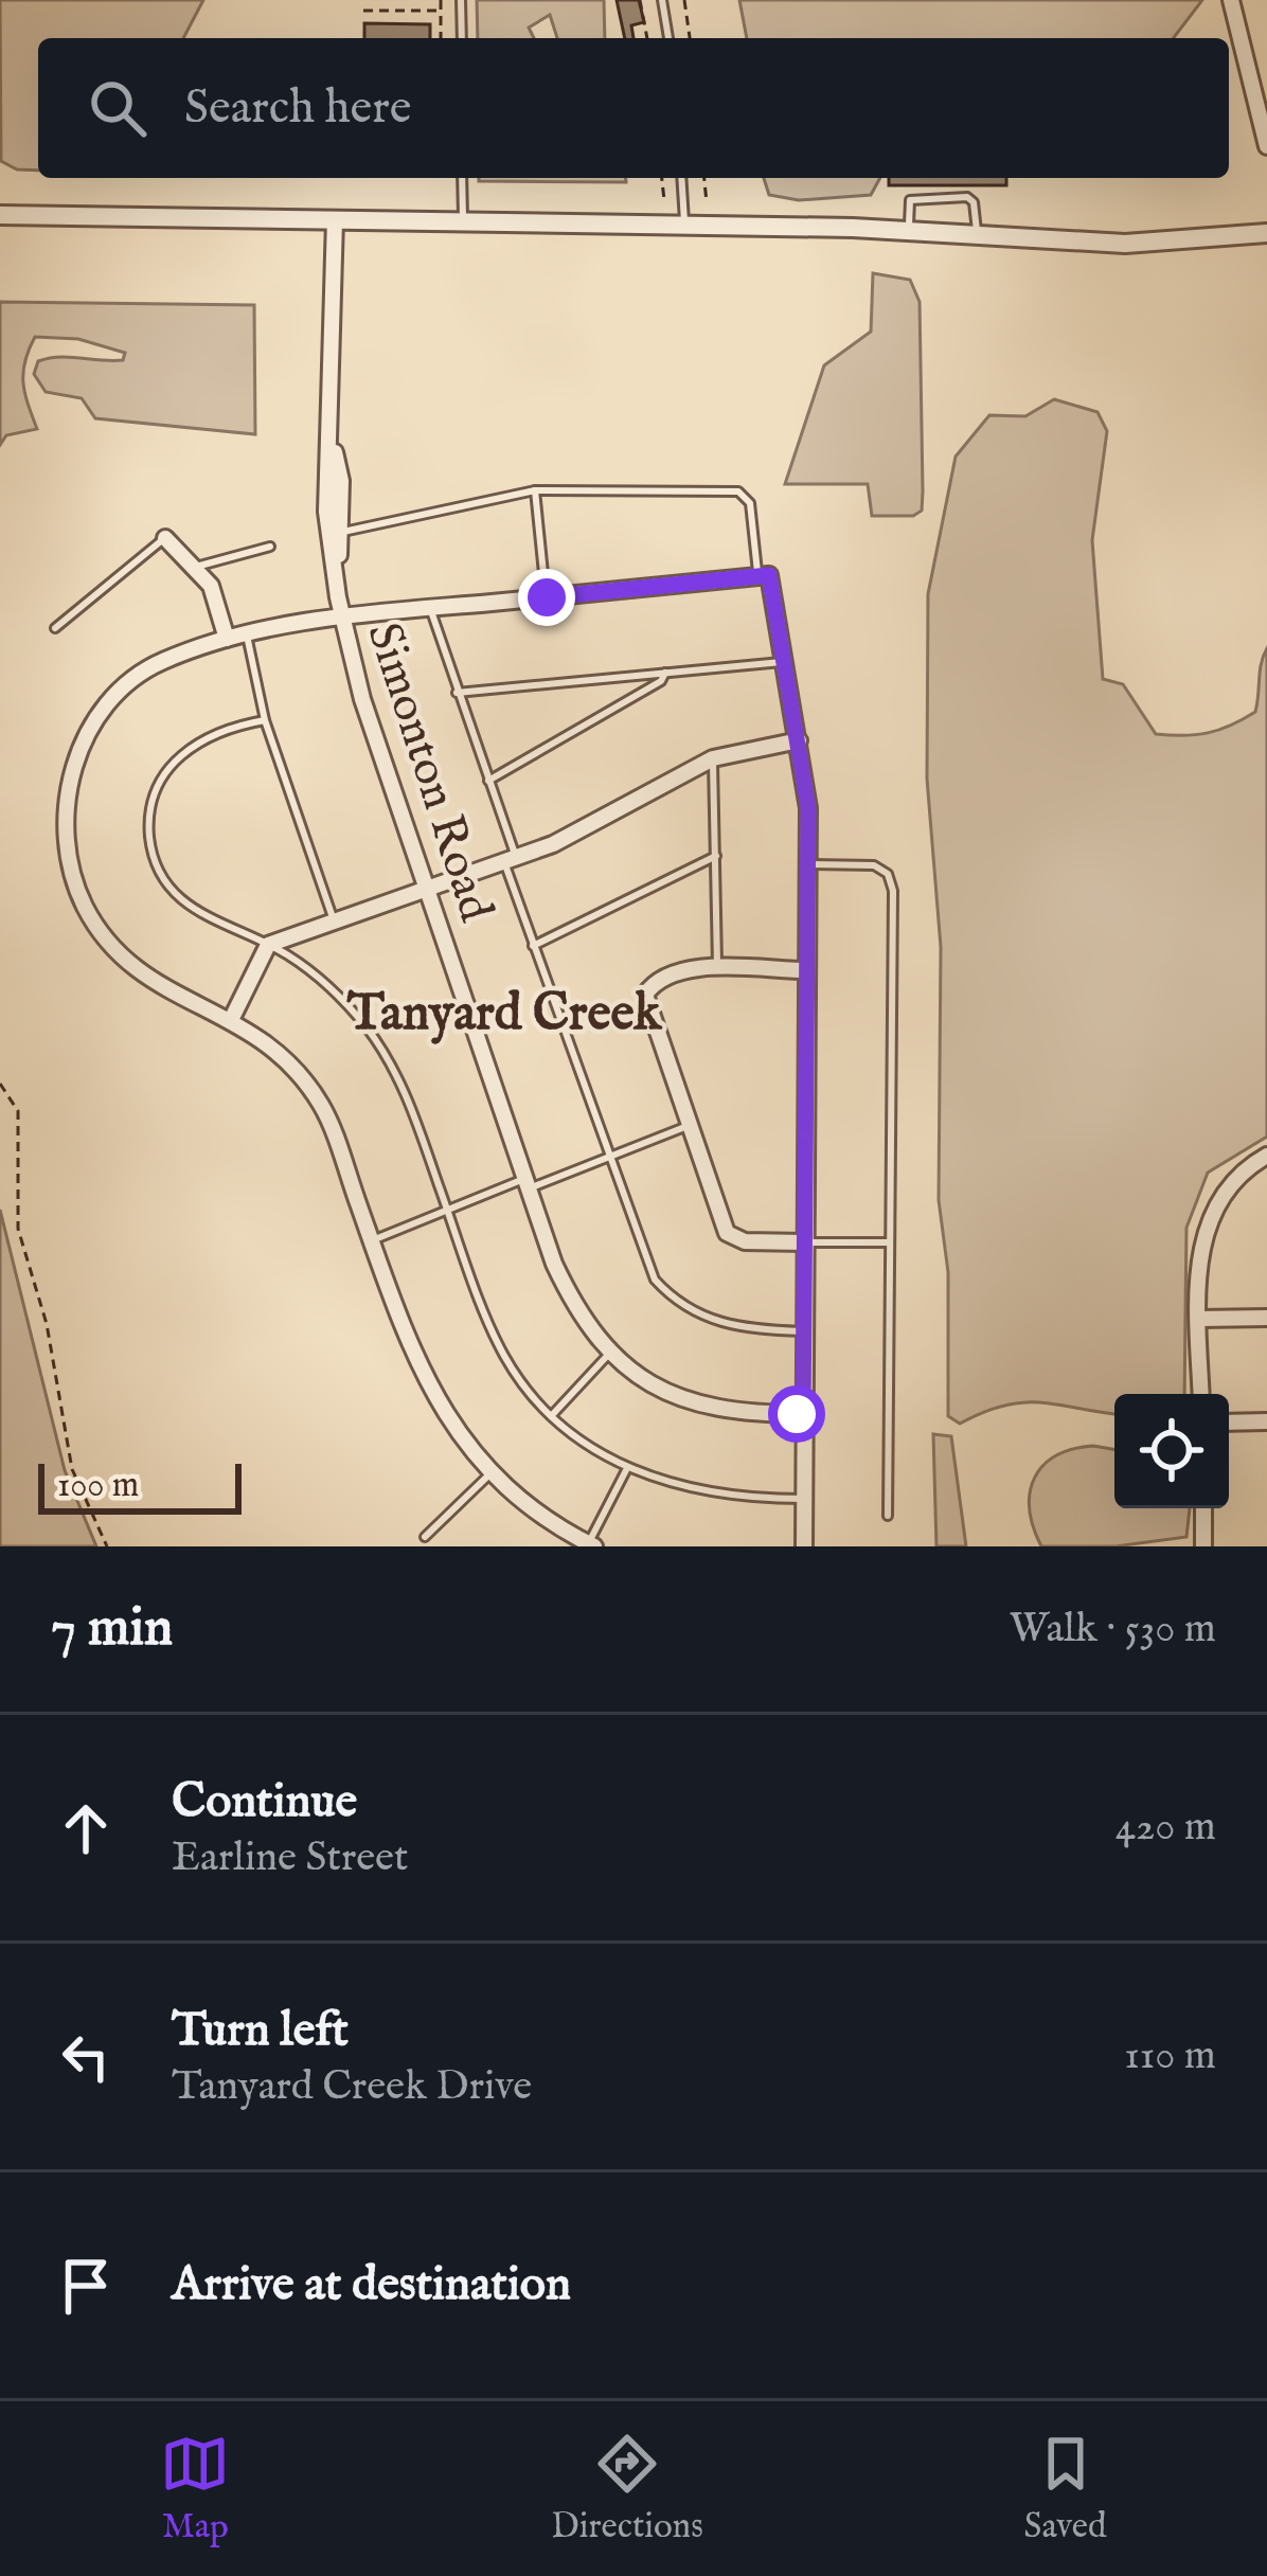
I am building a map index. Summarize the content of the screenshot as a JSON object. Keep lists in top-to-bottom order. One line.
{"streets":{"street":["Simonton Road"]},"districts":["Tanyard Creek"],"scale_bar":"100 m","page":{"search":"Search here","scale":"100 m","heading":["7 min","Walk · 530 m"],"list":[["Continue","Earline Street","420 m"],["Turn left","Tanyard Creek Drive","110 m"],"Arrive at destination"],"nav":["Map","Directions","Saved"]}}
